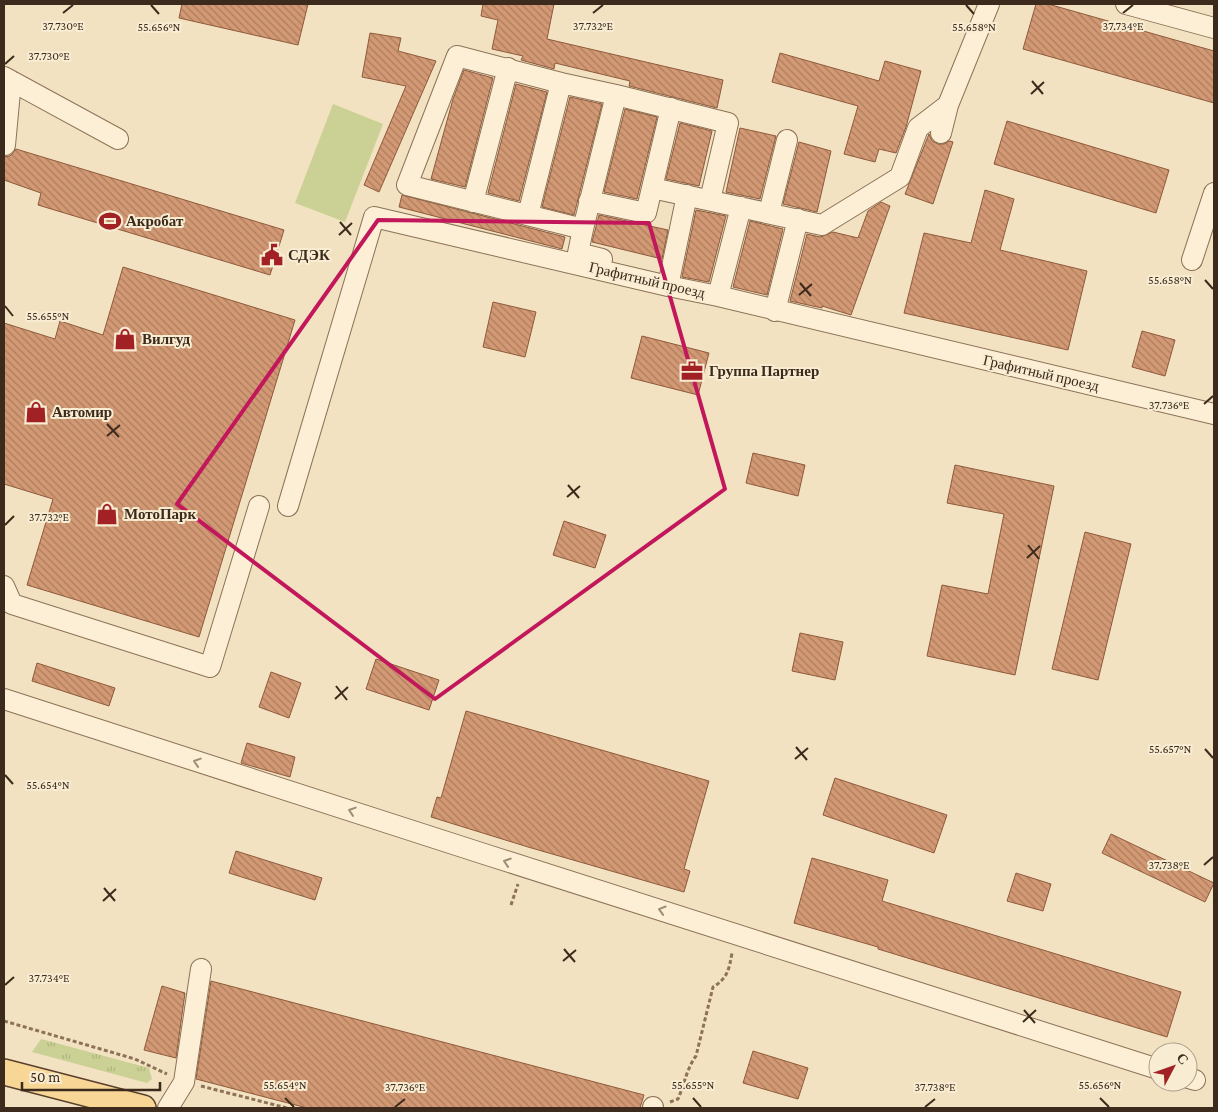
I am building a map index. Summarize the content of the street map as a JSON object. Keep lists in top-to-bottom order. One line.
{"streets":{"street":["Графитный проезд"]},"places":{"sports":["Акробат"],"public building":["СДЭК"],"shop":["Вилгуд","Автомир","МотоПарк"],"office":["Группа Партнер"]},"scale_bar":"50 m","north":"top right","coordinates":["37.730°E","37.732°E","37.734°E","55.656°N","55.658°N","55.655°N","37.736°E","55.657°N","55.654°N","37.738°E"]}
